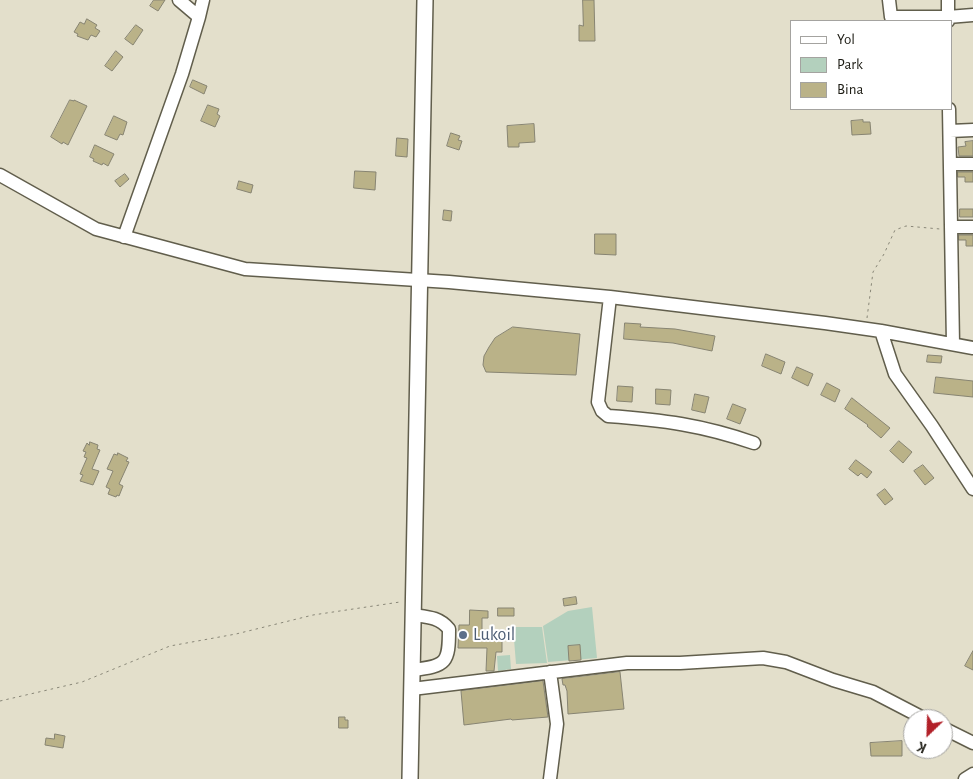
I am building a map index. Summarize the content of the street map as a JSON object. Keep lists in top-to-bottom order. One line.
{"places":["Lukoil"],"legend":["Yol","Park","Bina"],"north":"bottom left"}
